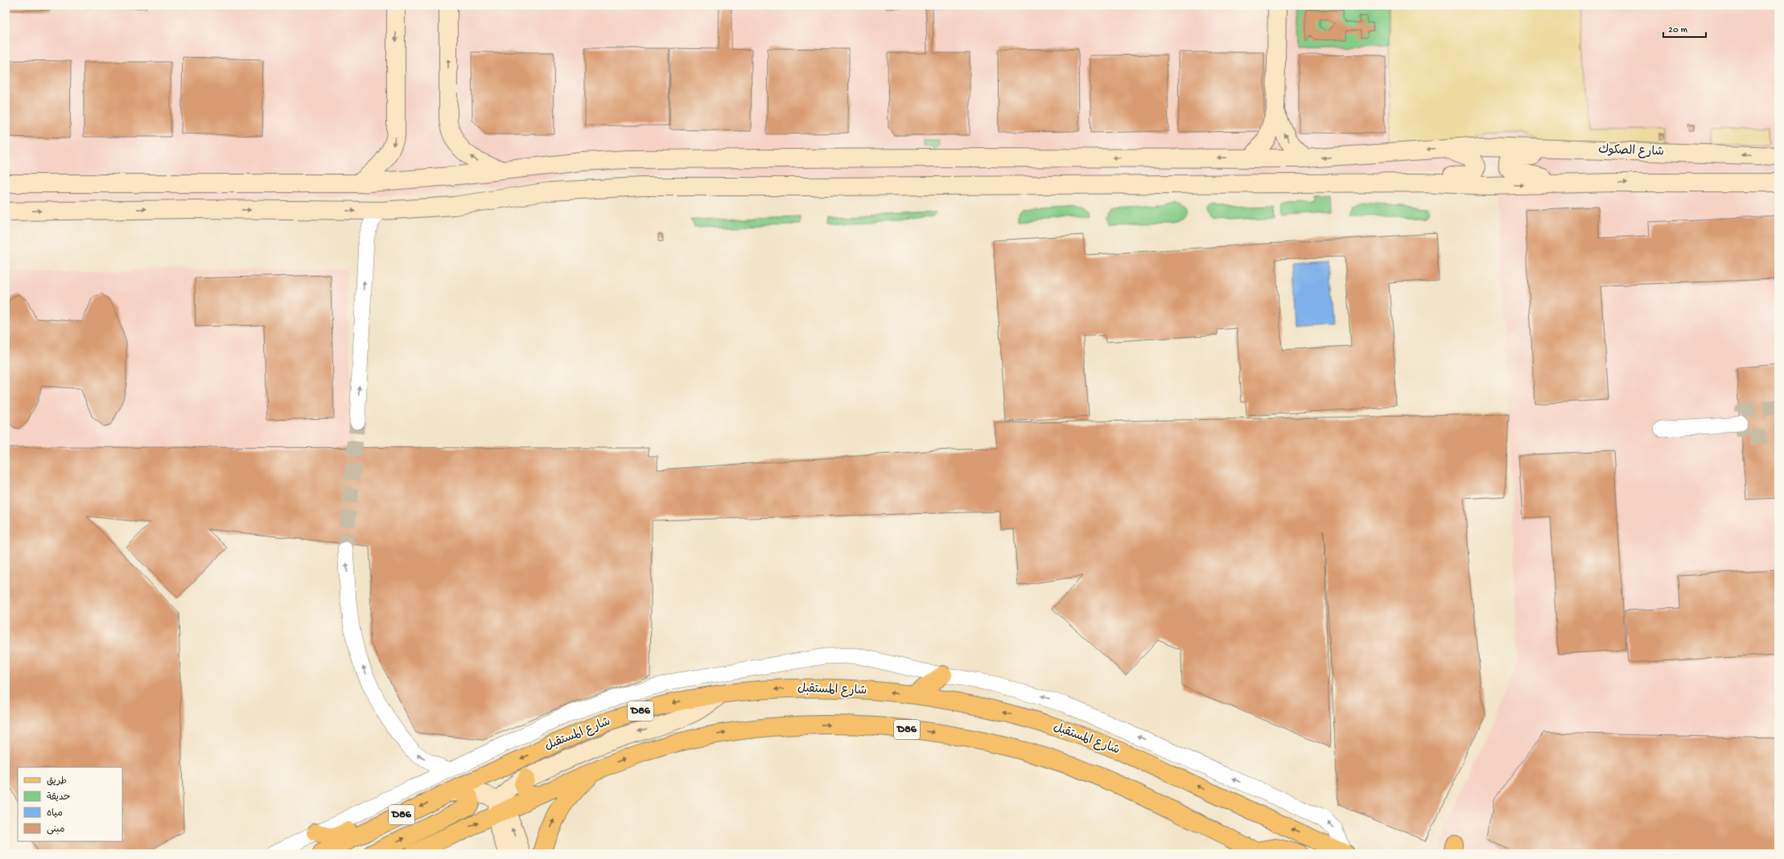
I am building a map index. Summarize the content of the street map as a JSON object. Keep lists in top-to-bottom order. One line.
{"streets":{"main road":["شارع المستقبل","D86"],"street":["شارع الصكوك"]},"legend":["طريق","حديقة","مياه","مبنى"],"scale_bar":"20 m"}
